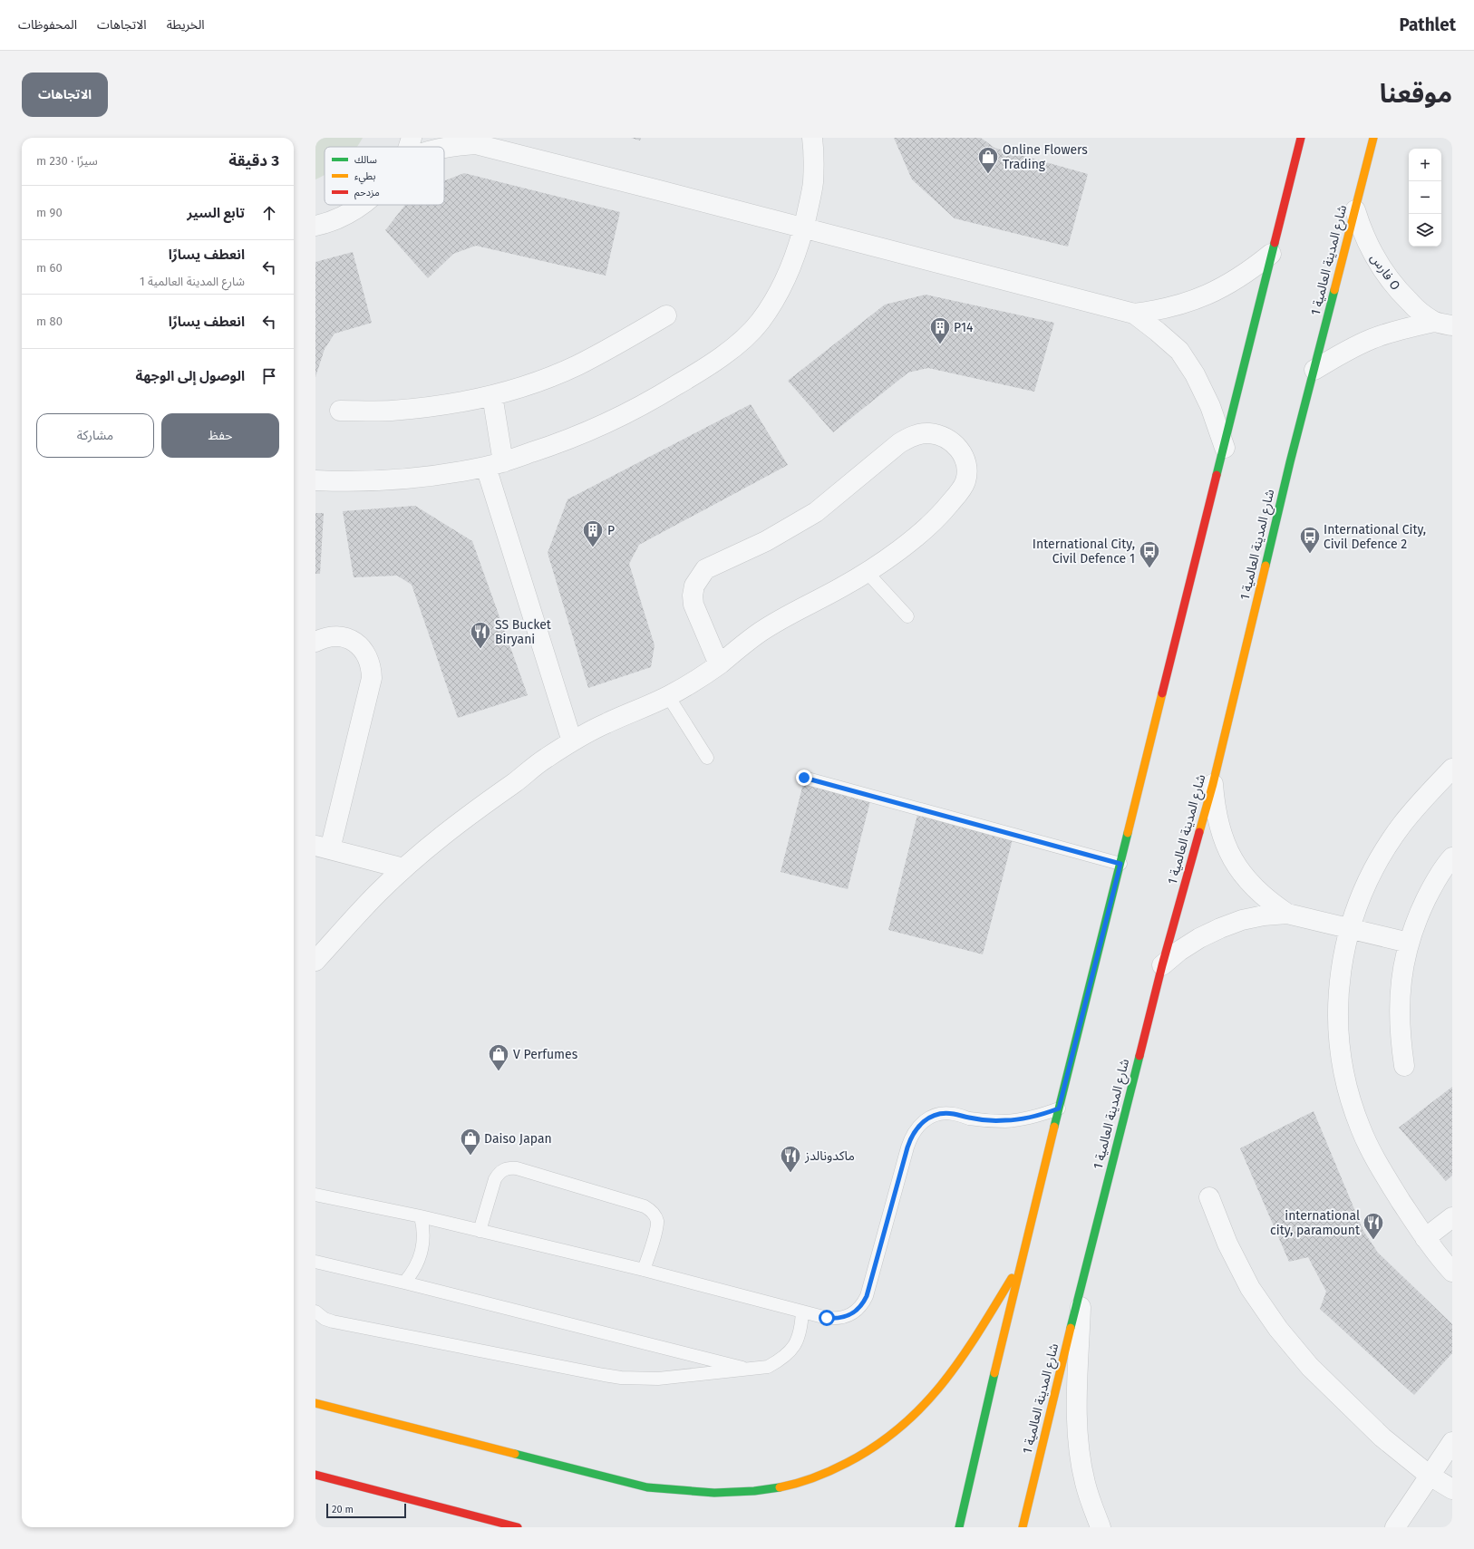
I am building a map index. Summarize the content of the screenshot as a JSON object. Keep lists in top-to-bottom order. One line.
{"streets":{"street":["شارع المدينة العالمية 1","فارس O"]},"crossings":[["شارع المدينة العالمية 1","فارس O"]],"places":{"shop":["Online Flowers Trading","V Perfumes","Daiso Japan"],"building":["P14","P"],"bus stop":["International City, Civil Defence 2","International City, Civil Defence 1"],"restaurant":["SS Bucket Biryani","ماكدونالدز","international city, paramount"]},"legend":["سالك","بطيء","مزدحم"],"scale_bar":"20 m","page":{"header":"Pathlet","nav":["الخريطة","الاتجاهات","المحفوظات"],"title":"موقعنا","buttons":["الاتجاهات",["حفظ","مشاركة"]],"heading":["3 دقيقة","سيرًا · 230 m"],"map_buttons":["+","−"],"list":[["تابع السير","90 m"],["انعطف يسارًا","شارع المدينة العالمية 1","60 m"],["انعطف يسارًا","80 m"],"الوصول إلى الوجهة"],"scale":"20 m"}}
